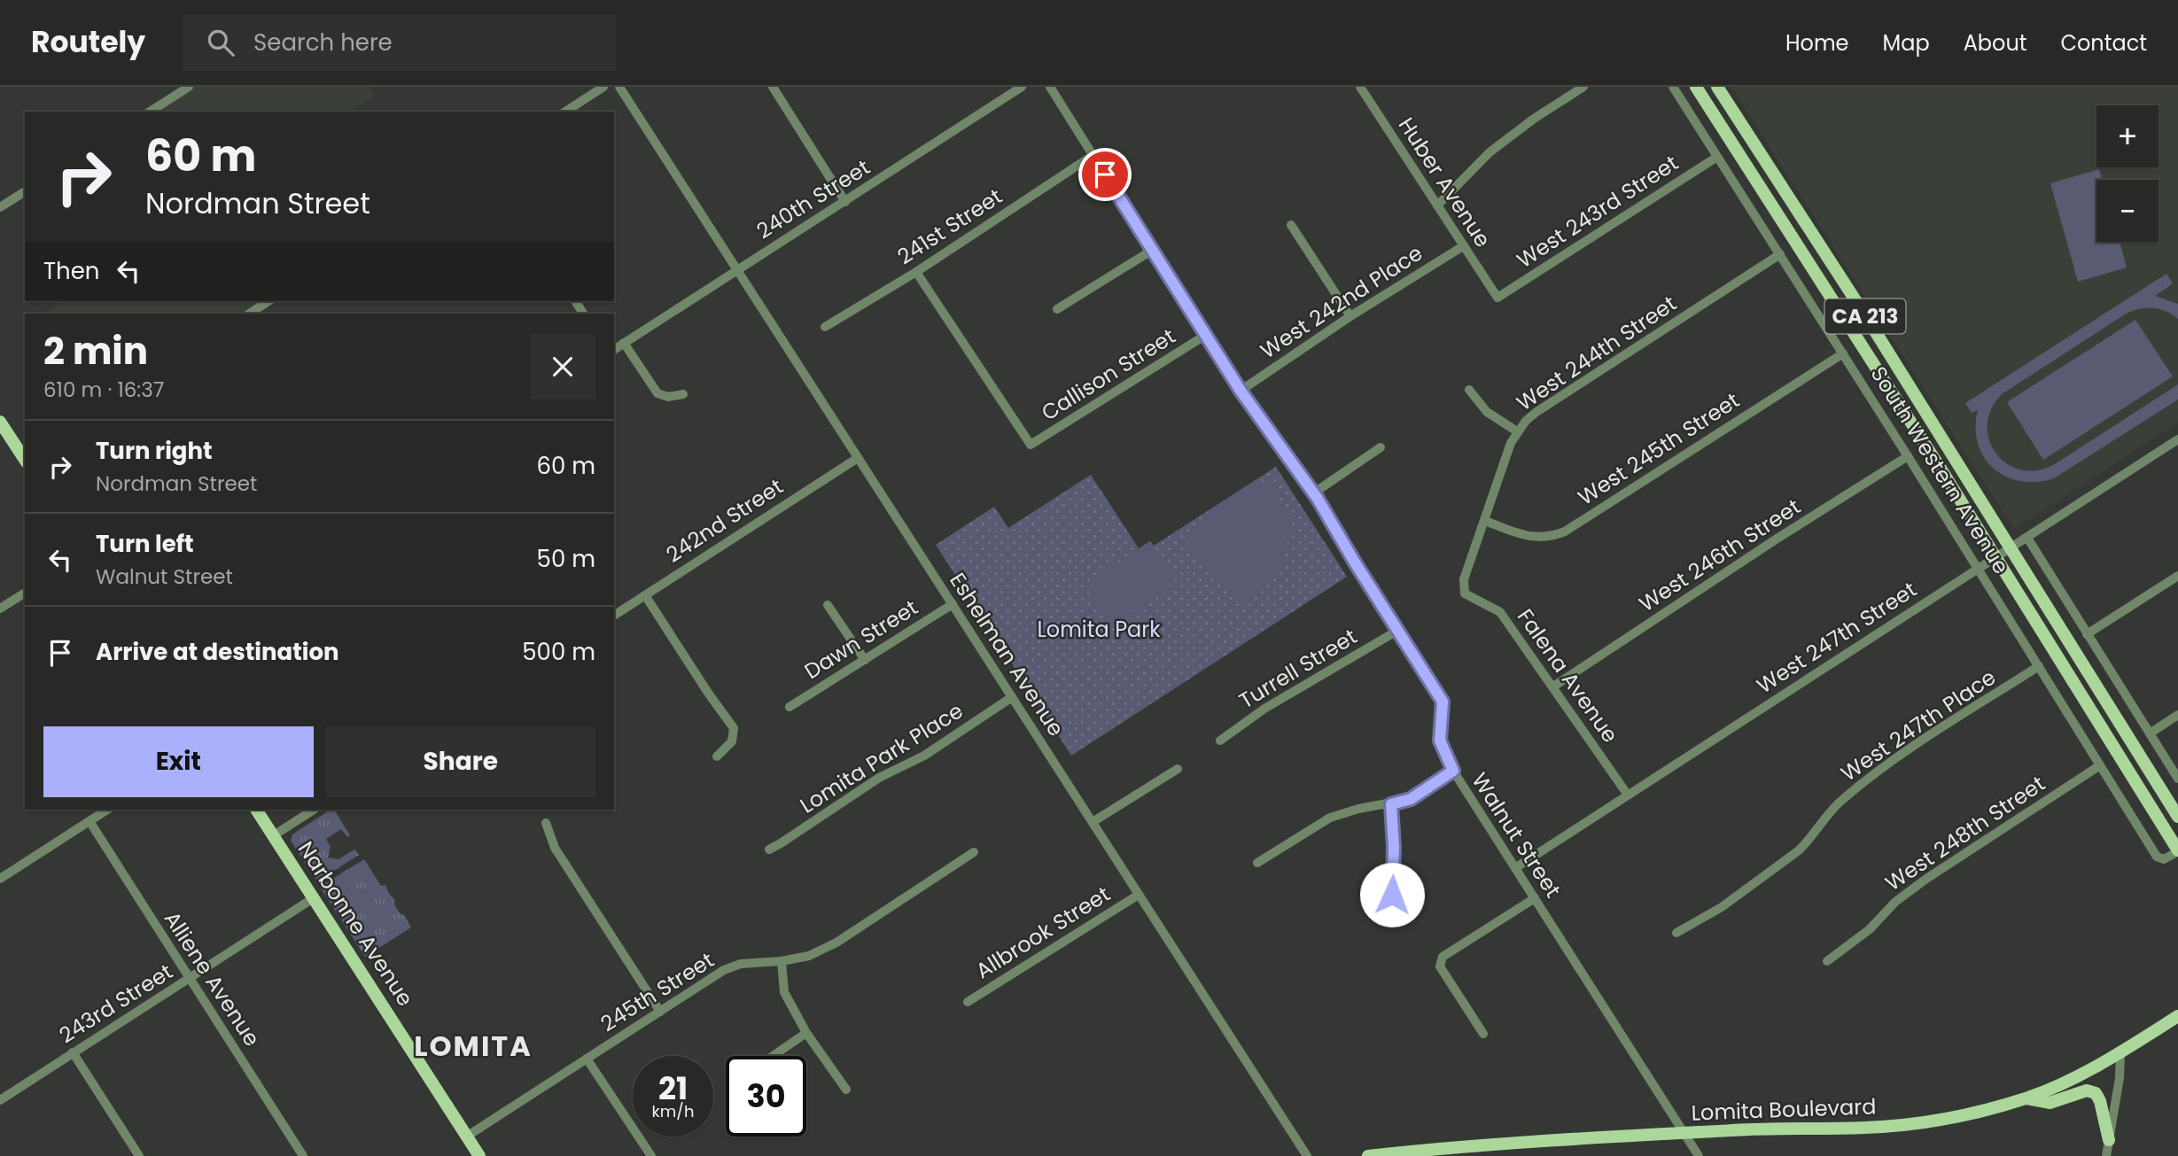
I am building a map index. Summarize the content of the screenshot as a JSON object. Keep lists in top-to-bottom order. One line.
{"streets":{"main road":["CA 213","South Western Avenue","Narbonne Avenue","Lomita Boulevard"],"street":["Huber Avenue","240th Street","West 243rd Street","241st Street","West 242nd Place","West 244th Street","Callison Street","West 245th Street","242nd Street","West 246th Street","West 247th Street","Dawn Street","Eshelman Avenue","Turrell Street","Falena Avenue","West 247th Place","Lomita Park Place","West 248th Street","Walnut Street","Allbrook Street","Alliene Avenue","245th Street","243rd Street"]},"crossings":[["Huber Avenue","West 243rd Street"],["Huber Avenue","West 242nd Place"],["240th Street","Eshelman Avenue"],["West 243rd Street","South Western Avenue"],["241st Street","Callison Street"],["241st Street","Walnut Street"],["West 242nd Place","Walnut Street"],["West 244th Street","West 245th Street"],["West 244th Street","South Western Avenue"],["West 244th Street","Falena Avenue"],["Callison Street","Walnut Street"],["West 245th Street","South Western Avenue"],["South Western Avenue","West 246th Street"],["South Western Avenue","West 247th Street"],["South Western Avenue","West 247th Place"],["South Western Avenue","West 248th Street"],["242nd Street","Eshelman Avenue"],["West 246th Street","Falena Avenue"],["West 247th Street","Falena Avenue"],["West 247th Street","Walnut Street"],["Dawn Street","Eshelman Avenue"],["Eshelman Avenue","Lomita Park Place"],["Eshelman Avenue","Allbrook Street"],["Turrell Street","Walnut Street"],["Walnut Street","Lomita Boulevard"],["Narbonne Avenue","245th Street"],["Narbonne Avenue","243rd Street"],["Alliene Avenue","243rd Street"]],"districts":["LOMITA"],"parks":["Lomita Park"],"page":{"header":"Routely","search":"Search here","nav":["Home","Map","About","Contact"],"map_buttons":["+","−"],"turn":["60 m","Nordman Street"],"then":"Then","heading":["2 min","610 m · 16:37"],"list":[{"name":"Turn right","note":"Nordman Street","value":"60 m"},{"name":"Turn left","note":"Walnut Street","value":"50 m"},{"name":"Arrive at destination","value":"500 m"}],"buttons":["Exit","Share"],"speed":"21 km/h","limit":"30"}}
